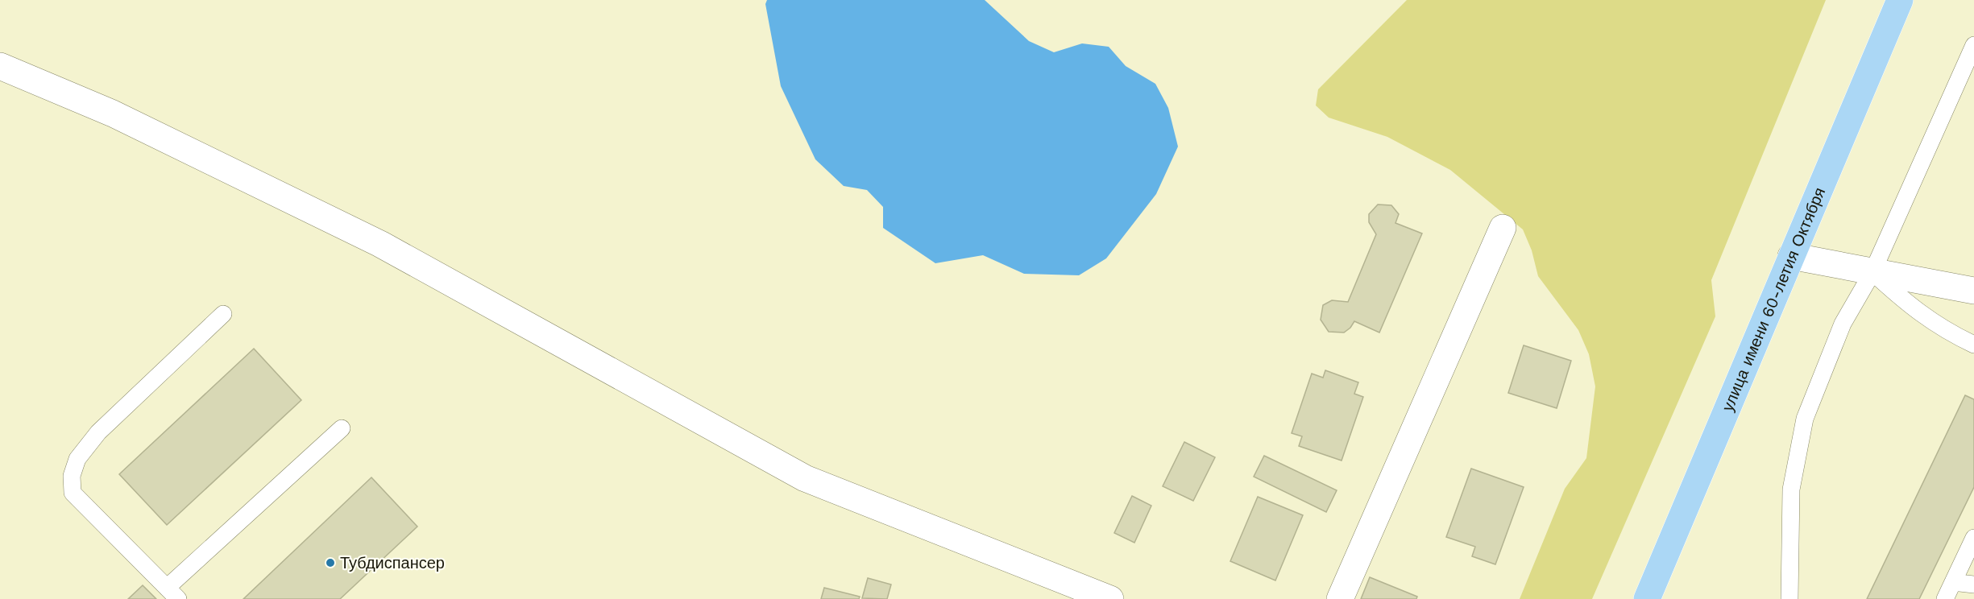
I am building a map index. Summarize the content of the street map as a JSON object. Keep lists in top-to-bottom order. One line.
{"streets":{"main road":["улица имени 60-летия Октября"]},"places":["Тубдиспансер"]}
